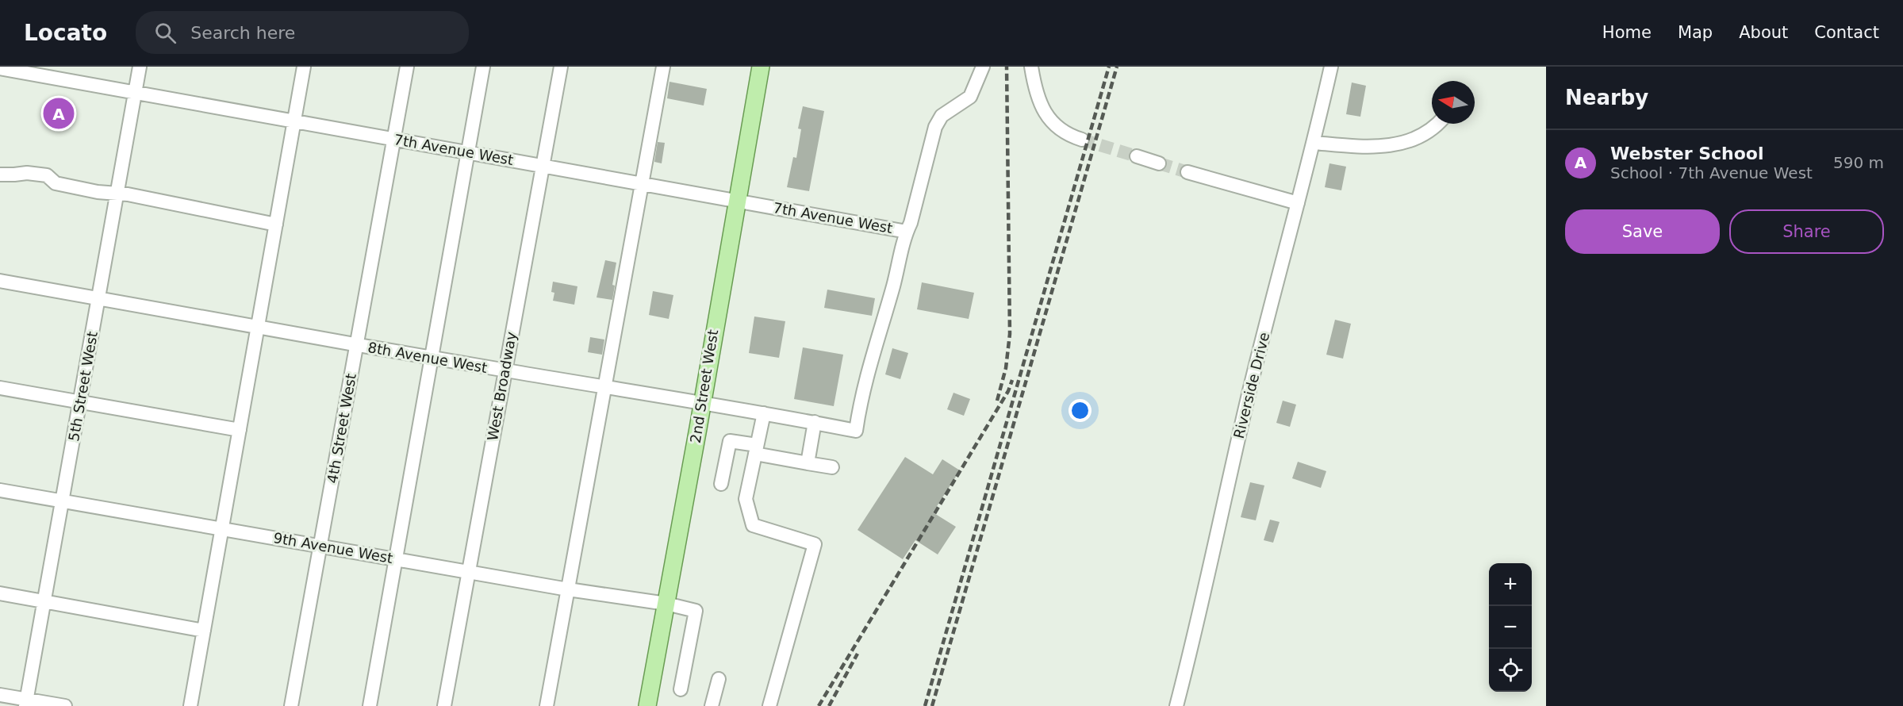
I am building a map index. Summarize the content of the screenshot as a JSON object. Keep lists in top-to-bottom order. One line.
{"streets":{"main road":["2nd Street West"],"street":["7th Avenue West","8th Avenue West","Riverside Drive","5th Street West","West Broadway","4th Street West","9th Avenue West"]},"crossings":[["7th Avenue West","8th Avenue West"],["7th Avenue West","5th Street West"],["7th Avenue West","West Broadway"],["7th Avenue West","2nd Street West"],["7th Avenue West","4th Street West"],["8th Avenue West","5th Street West"],["8th Avenue West","West Broadway"],["8th Avenue West","2nd Street West"],["8th Avenue West","4th Street West"],["5th Street West","9th Avenue West"],["West Broadway","9th Avenue West"],["2nd Street West","9th Avenue West"],["4th Street West","9th Avenue West"]],"north":"left","page":{"header":"Locato","search":"Search here","nav":["Home","Map","About","Contact"],"heading":"Nearby","pins":"A","list":[{"mark":"A","name":"Webster School","note":"School · 7th Avenue West","value":"590 m"}],"buttons":["Save","Share"],"map_buttons":["+","−"]}}
